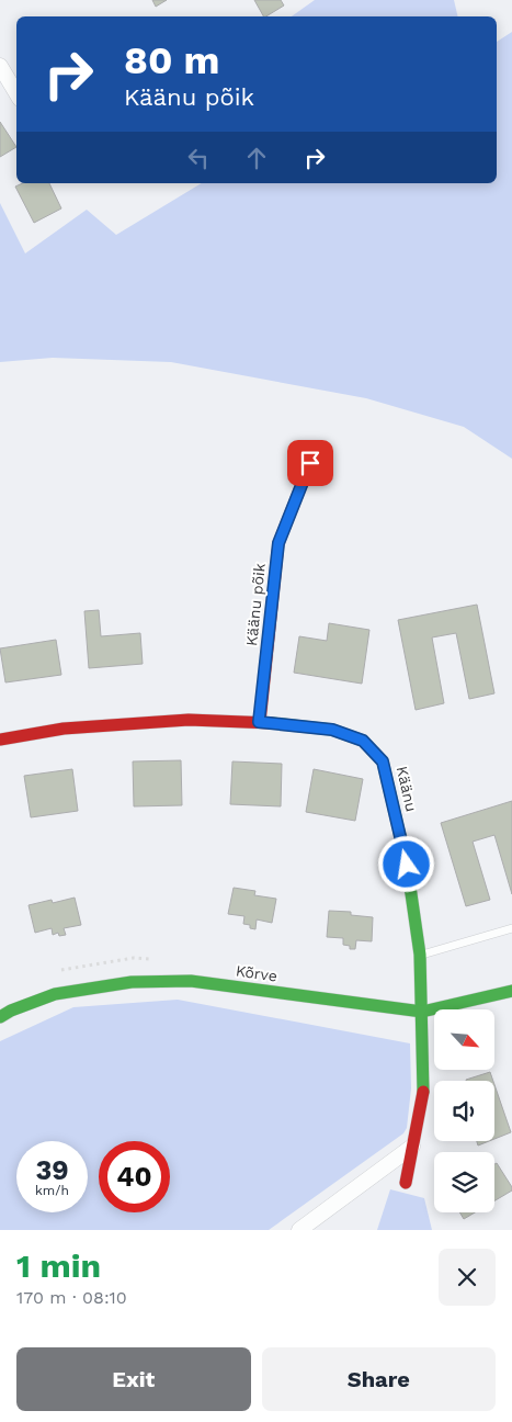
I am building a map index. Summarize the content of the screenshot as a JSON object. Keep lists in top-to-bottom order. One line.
{"streets":{"street":["Käänu põik","Käänu","Kõrve"]},"crossings":[["Käänu põik","Käänu"],["Käänu","Kõrve"]],"north":"bottom right","page":{"turn":["80 m","Käänu põik"],"speed":"39 km/h","limit":"40","heading":["1 min","170 m · 08:10"],"buttons":["Exit","Share"]}}
